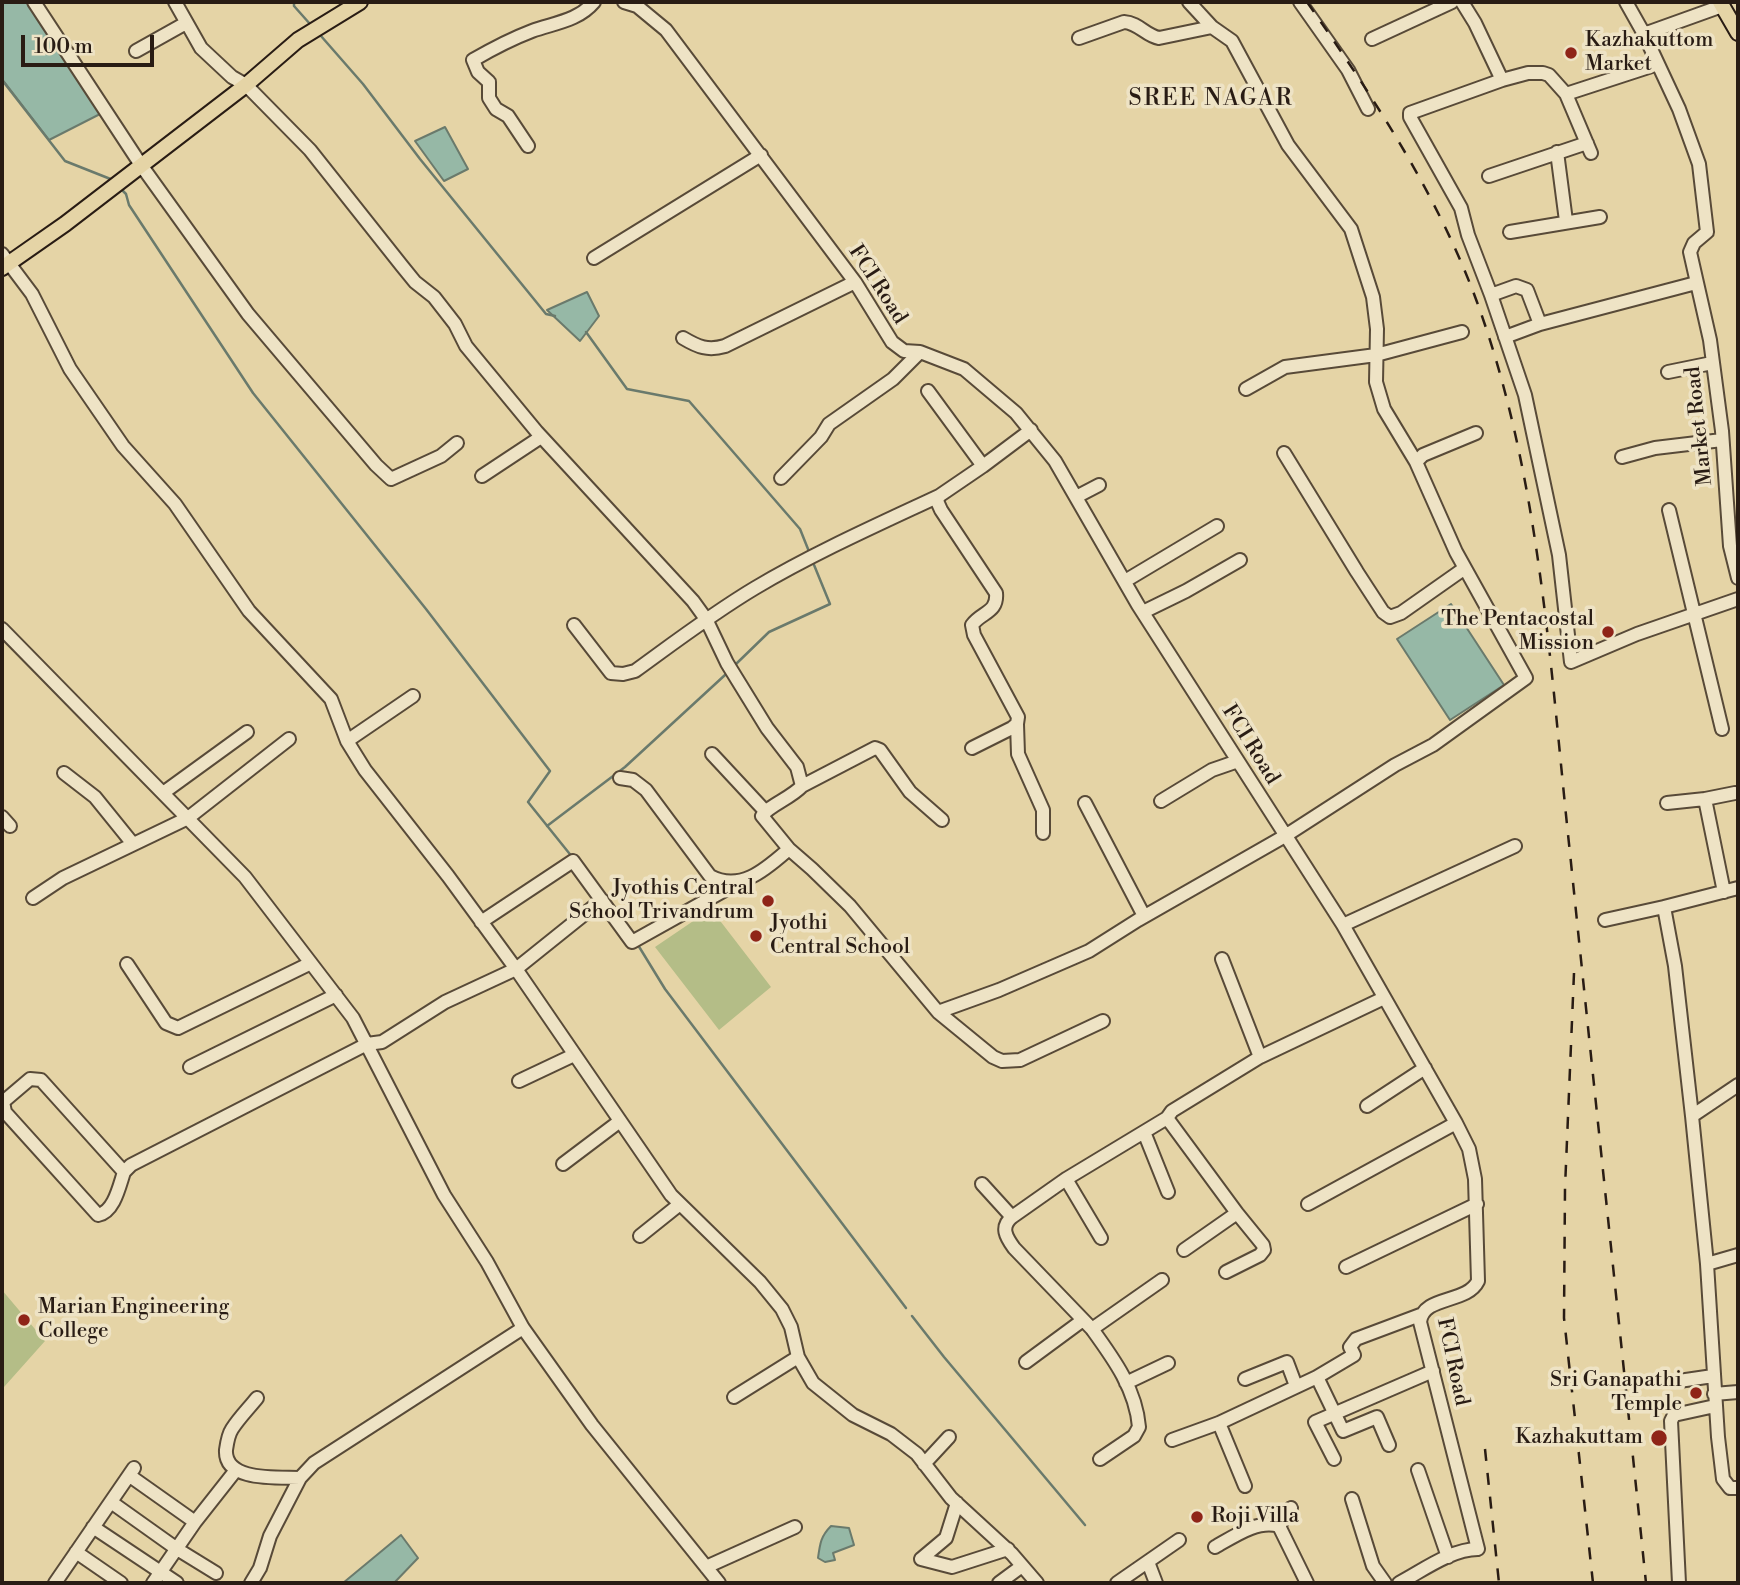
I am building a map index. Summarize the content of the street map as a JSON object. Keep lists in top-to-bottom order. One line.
{"streets":{"street":["FCI Road","Market Road"]},"districts":["SREE NAGAR"],"places":["Kazhakuttom Market","The Pentacostal Mission","Jyothis Central School Trivandrum","Jyothi Central School","Marian Engineering College","Sri Ganapathi Temple","Kazhakuttam","Roji Villa"],"scale_bar":"100 m"}
